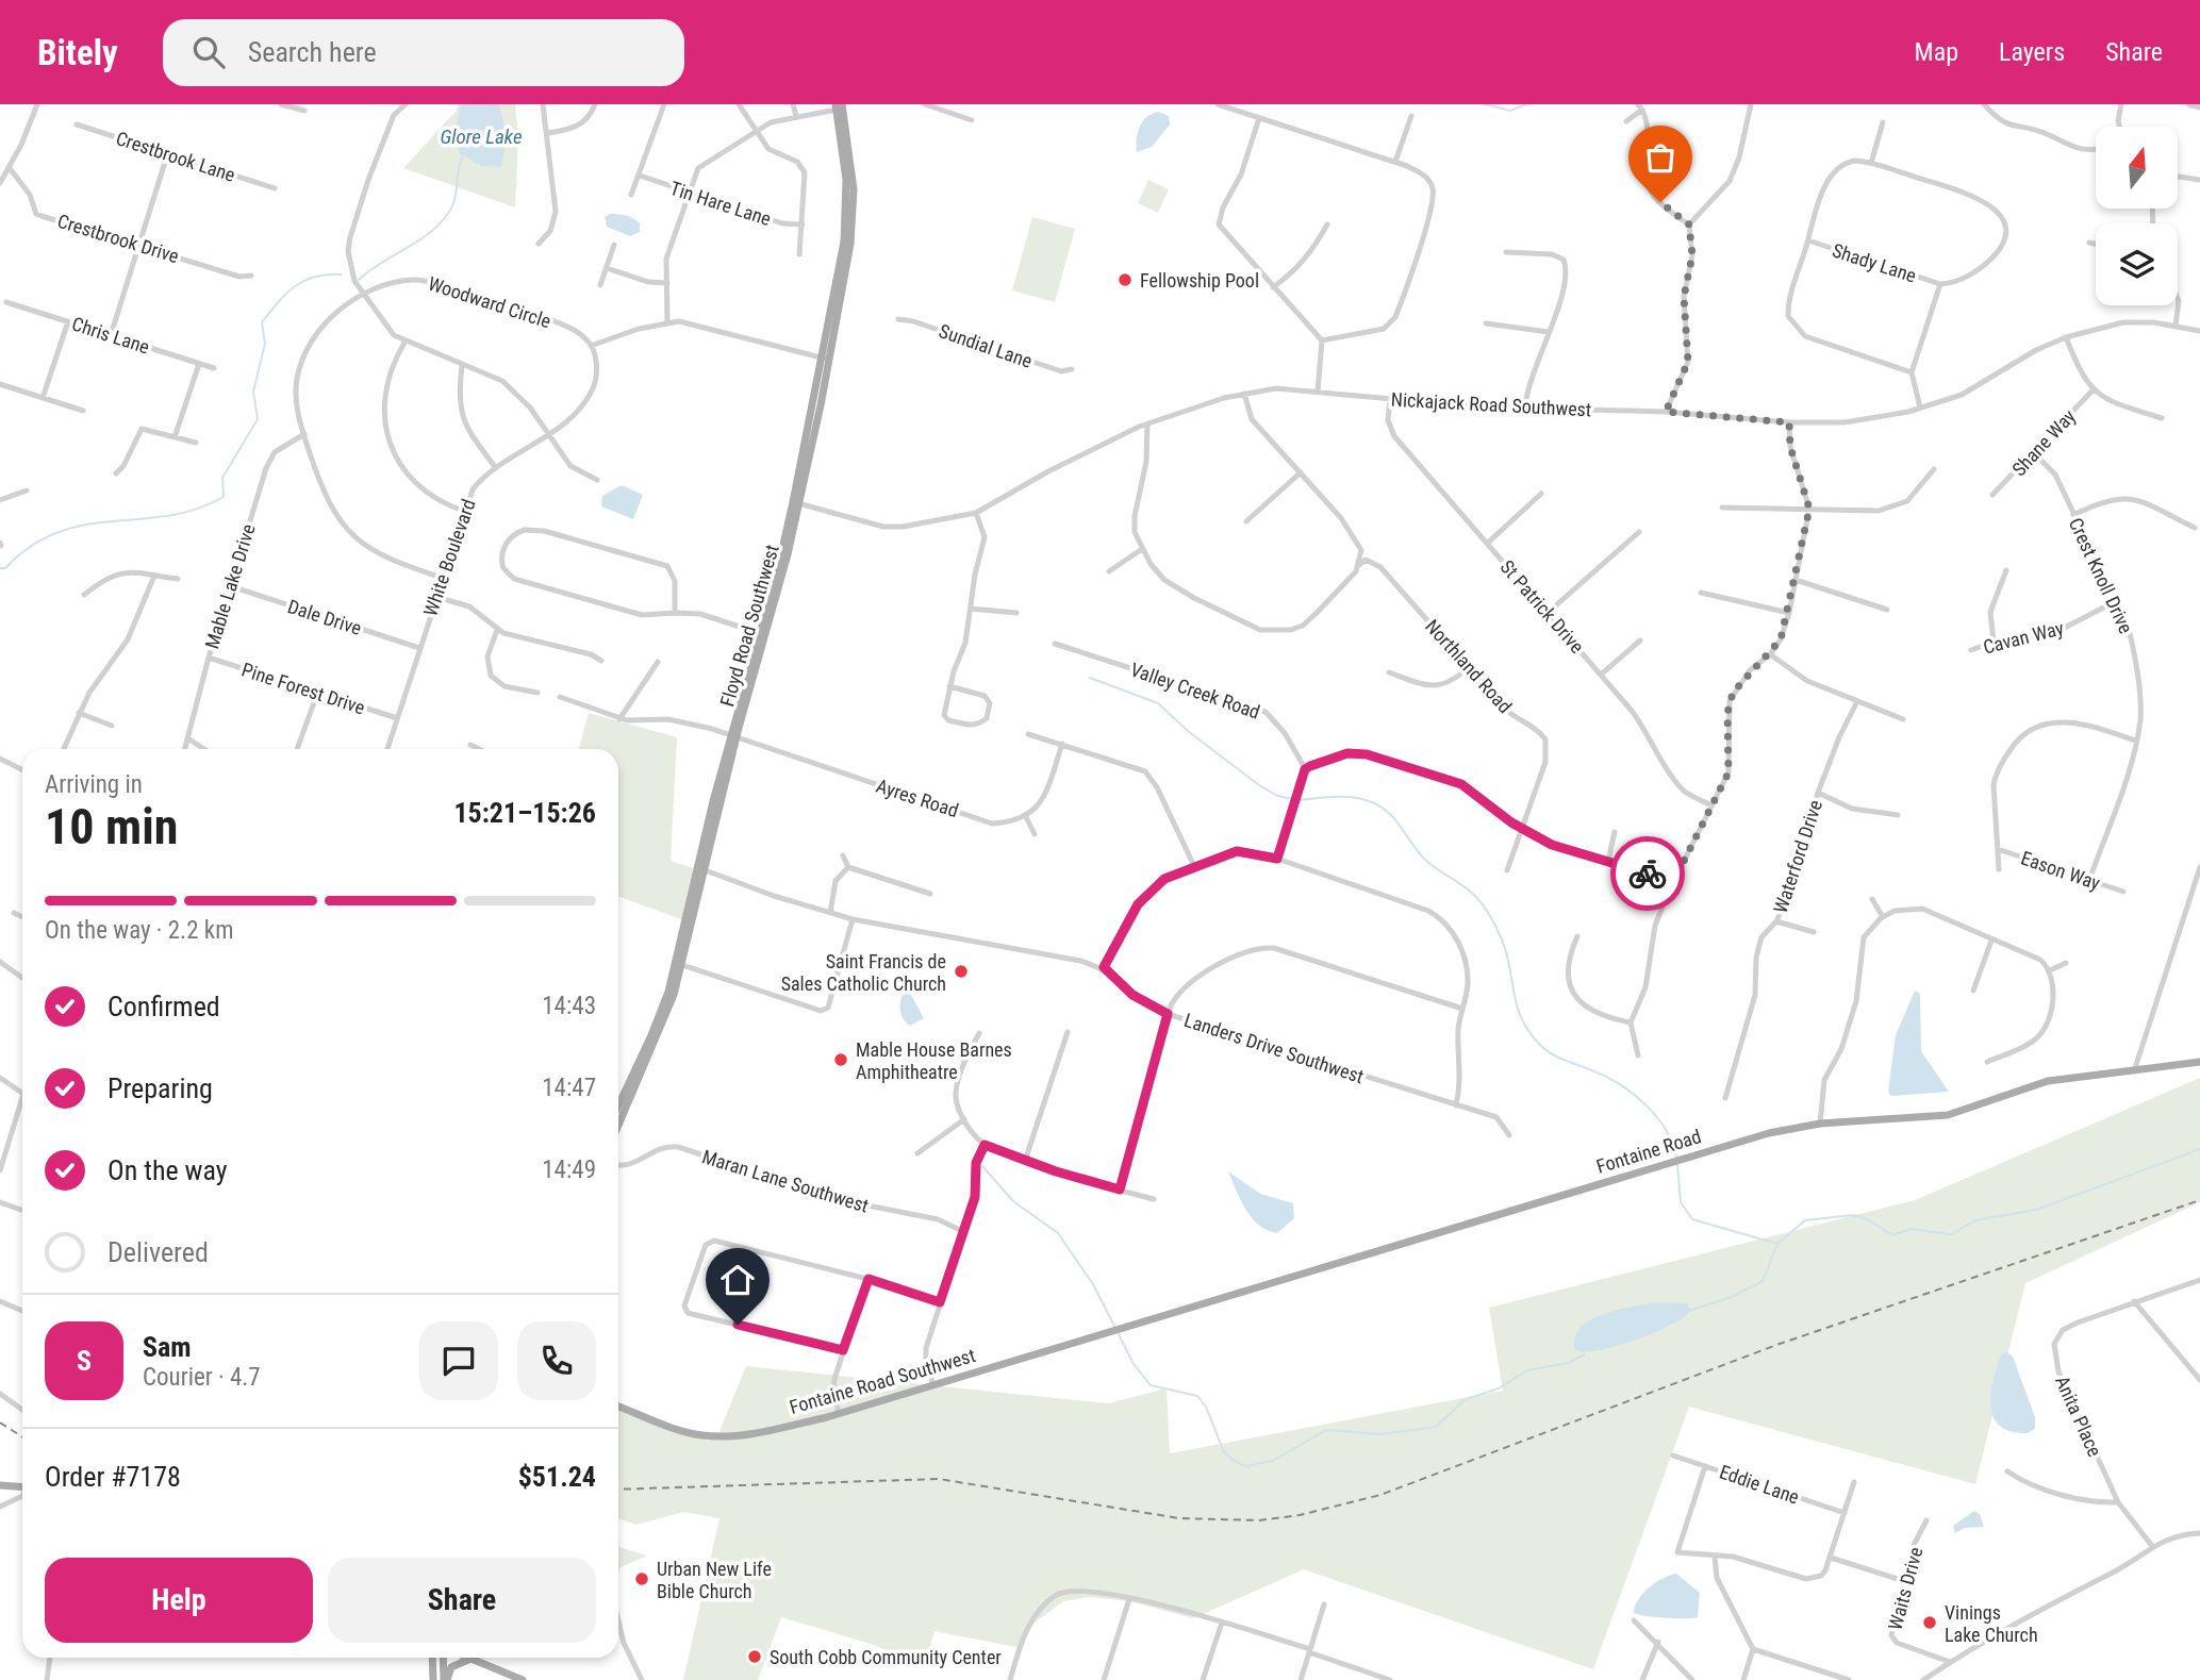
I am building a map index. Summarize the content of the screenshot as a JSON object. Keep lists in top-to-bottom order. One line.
{"streets":{"main road":["Floyd Road Southwest","Fontaine Road","Fontaine Road Southwest"],"street":["Crestbrook Lane","Tin Hare Lane","Crestbrook Drive","Shady Lane","Woodward Circle","Chris Lane","Sundial Lane","Nickajack Road Southwest","Shane Way","White Boulevard","Crest Knoll Drive","Mable Lake Drive","St Patrick Drive","Dale Drive","Cavan Way","Northland Road","Pine Forest Drive","Valley Creek Road","Ayres Road","Waterford Drive","Eason Way","Landers Drive Southwest","Maran Lane Southwest","Anita Place","Eddie Lane","Waits Drive"]},"crossings":[["Woodward Circle","White Boulevard"],["Woodward Circle","Mable Lake Drive"],["Nickajack Road Southwest","St Patrick Drive"],["Nickajack Road Southwest","Floyd Road Southwest"],["Shane Way","Crest Knoll Drive"],["White Boulevard","Dale Drive"],["White Boulevard","Pine Forest Drive"],["Crest Knoll Drive","Cavan Way"],["Crest Knoll Drive","Eason Way"],["Mable Lake Drive","Dale Drive"],["Mable Lake Drive","Pine Forest Drive"],["Floyd Road Southwest","Ayres Road"],["Fontaine Road","Fontaine Road Southwest"]],"water":["Glore Lake"],"places":["Fellowship Pool","Saint Francis de Sales Catholic Church","Mable House Barnes Amphitheatre","Urban New Life Bible Church","Vinings Lake Church","South Cobb Community Center"],"north":"top","page":{"header":"Bitely","search":"Search here","nav":["Map","Layers","Share"],"heading":["10 min","Arriving in","15:21–15:26"],"panel":["Sam","Courier · 4.7","Order #7178","$51.24"],"bar":"On the way · 2.2 km","list":[["Confirmed","14:43"],["Preparing","14:47"],["On the way","14:49"],"Delivered"],"round":"S","buttons":["Help","Share"]}}
